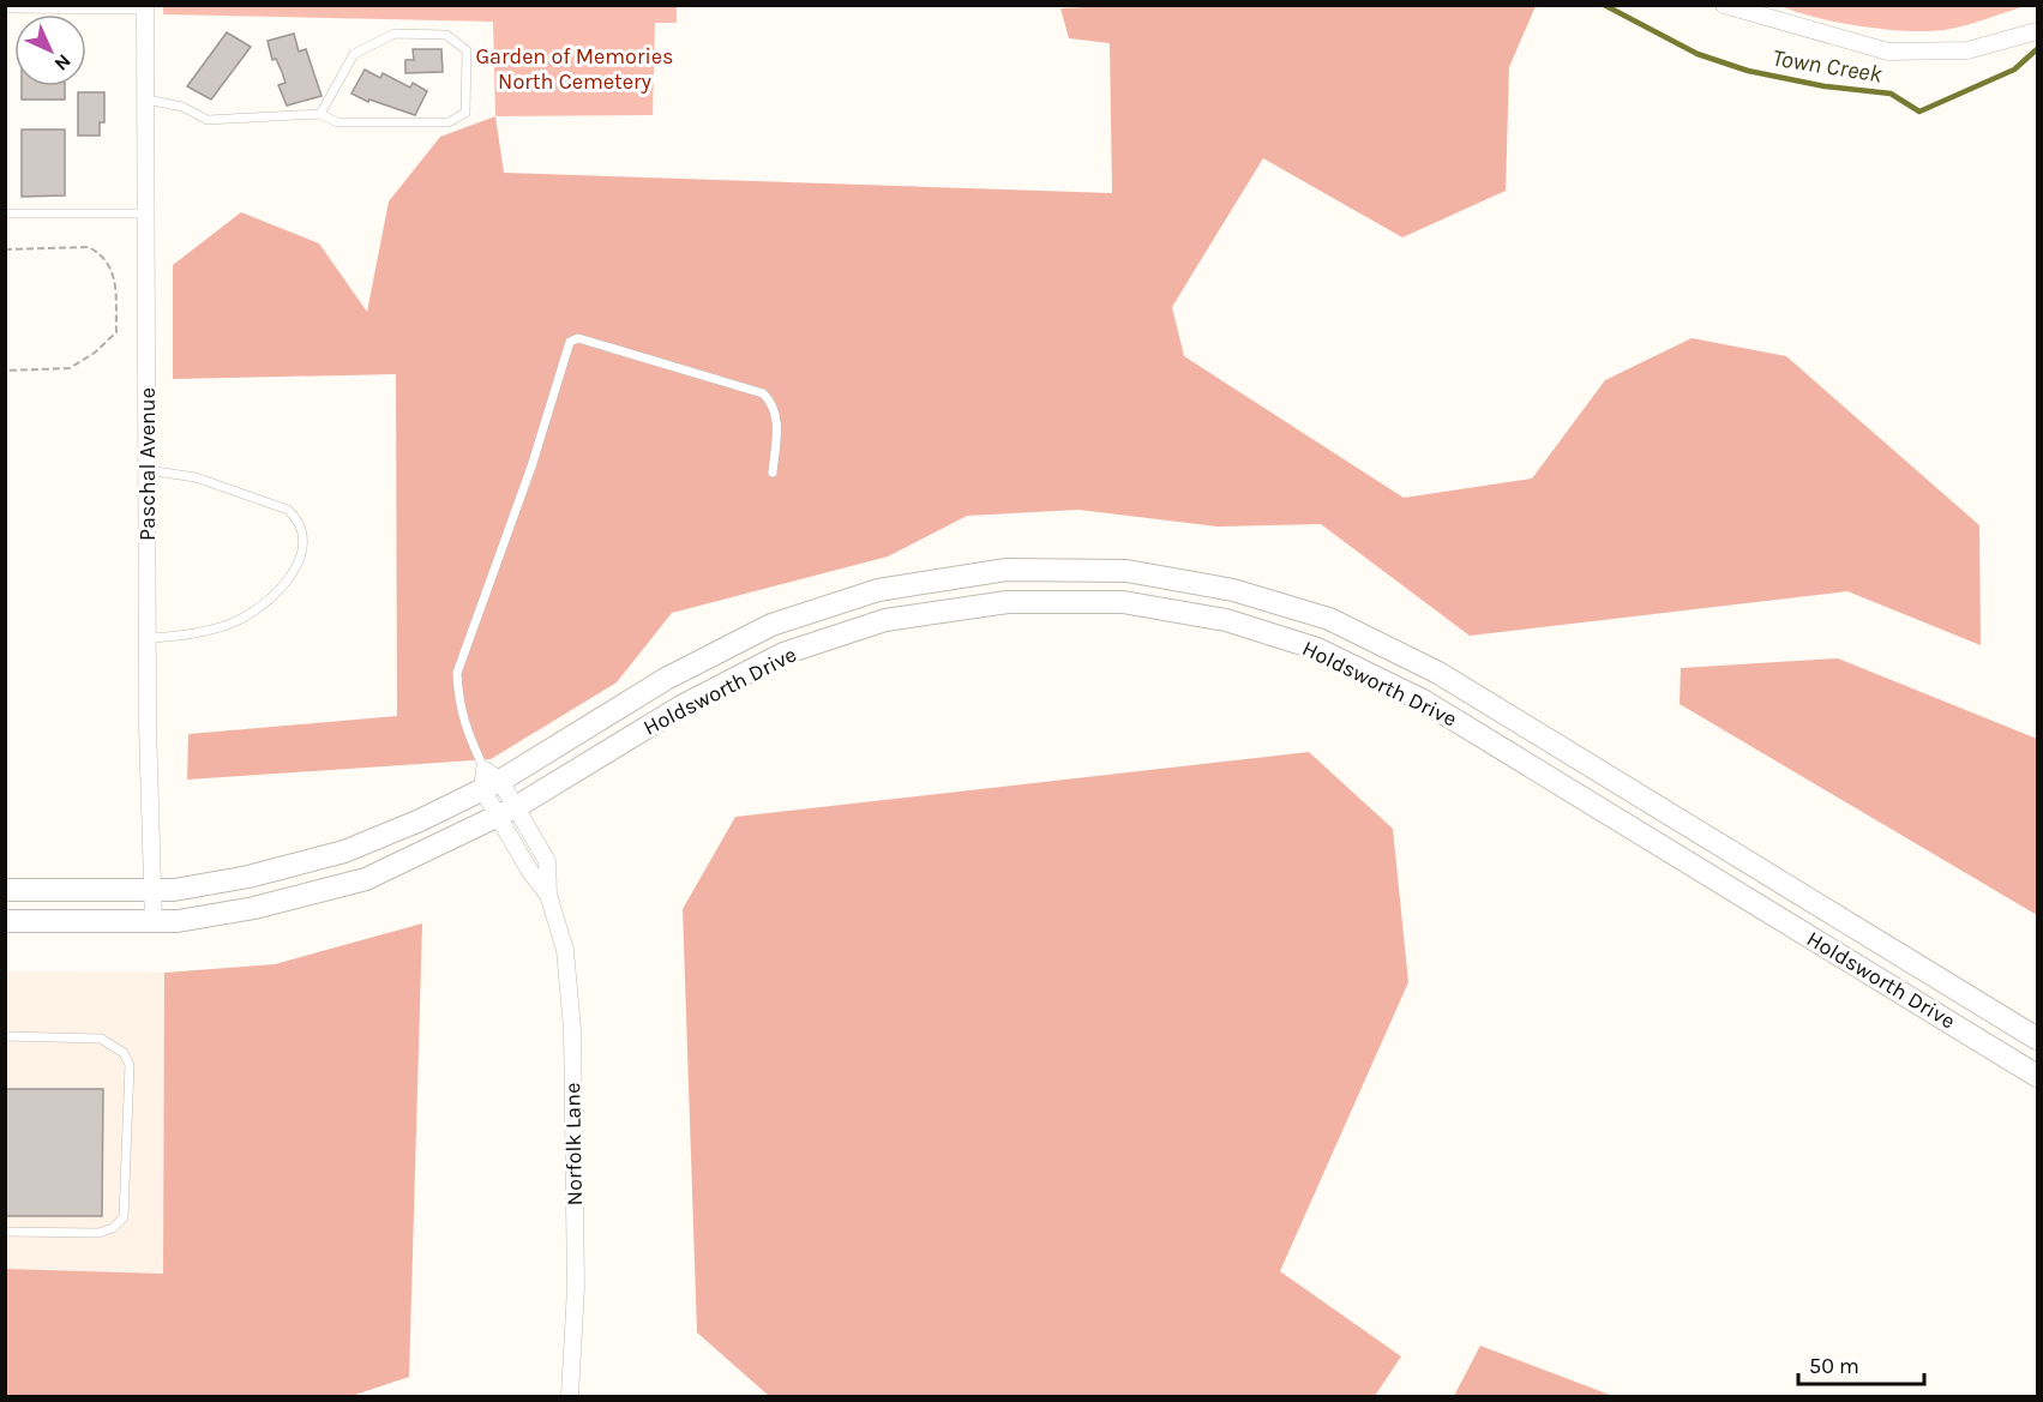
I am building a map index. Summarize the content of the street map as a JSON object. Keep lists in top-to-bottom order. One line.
{"streets":{"main road":["Holdsworth Drive"],"street":["Paschal Avenue","Norfolk Lane"]},"crossings":[["Paschal Avenue","Holdsworth Drive"],["Holdsworth Drive","Norfolk Lane"]],"water":["Town Creek"],"parks":["Garden of Memories North Cemetery"],"scale_bar":"50 m","north":"bottom right"}
